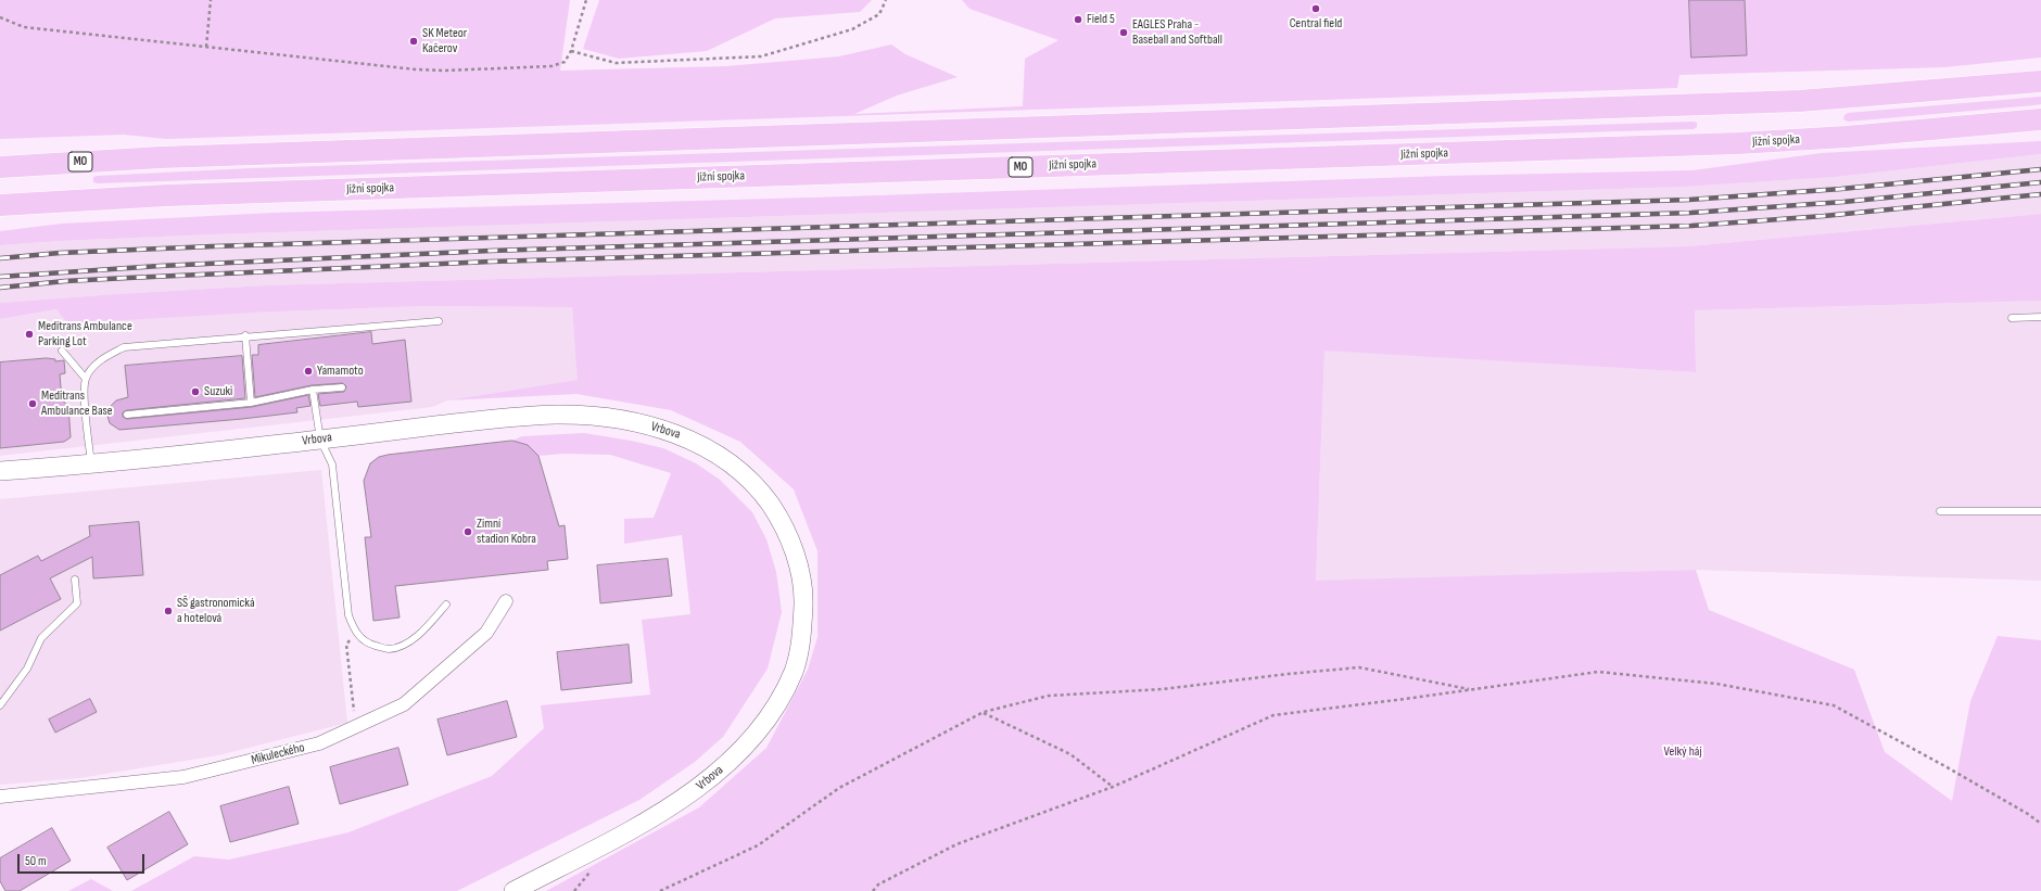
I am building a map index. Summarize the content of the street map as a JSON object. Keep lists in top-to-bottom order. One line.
{"streets":{"highway":["Jižní spojka","MO"],"main road":["Vrbova"],"street":["Mikuleckého"]},"parks":["Velký háj"],"places":["Central field","Field 5","EAGLES Praha - Baseball and Softball","SK Meteor Kačerov","Meditrans Ambulance Parking Lot","Yamamoto","Suzuki","Meditrans Ambulance Base","Zimní stadion Kobra","SŠ gastronomická a hotelová"],"scale_bar":"50 m"}
